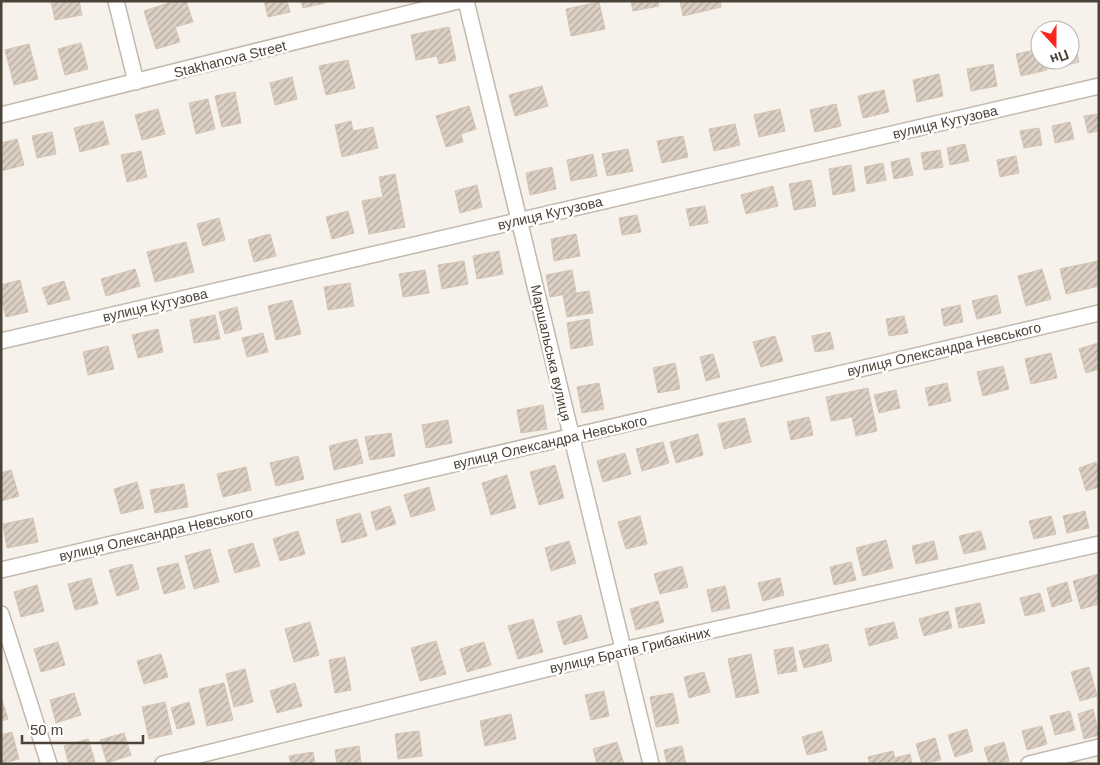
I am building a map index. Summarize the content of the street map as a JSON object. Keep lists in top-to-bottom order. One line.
{"streets":{"street":["Stakhanova Street","вулиця Кутузова","вулиця Олександра Невського","Маршальська вулиця","вулиця Братів Грибакіних"]},"crossings":[["вулиця Кутузова","Маршальська вулиця"],["вулиця Олександра Невського","Маршальська вулиця"],["Маршальська вулиця","вулиця Братів Грибакіних"]],"scale_bar":"50 m","north":"bottom"}
